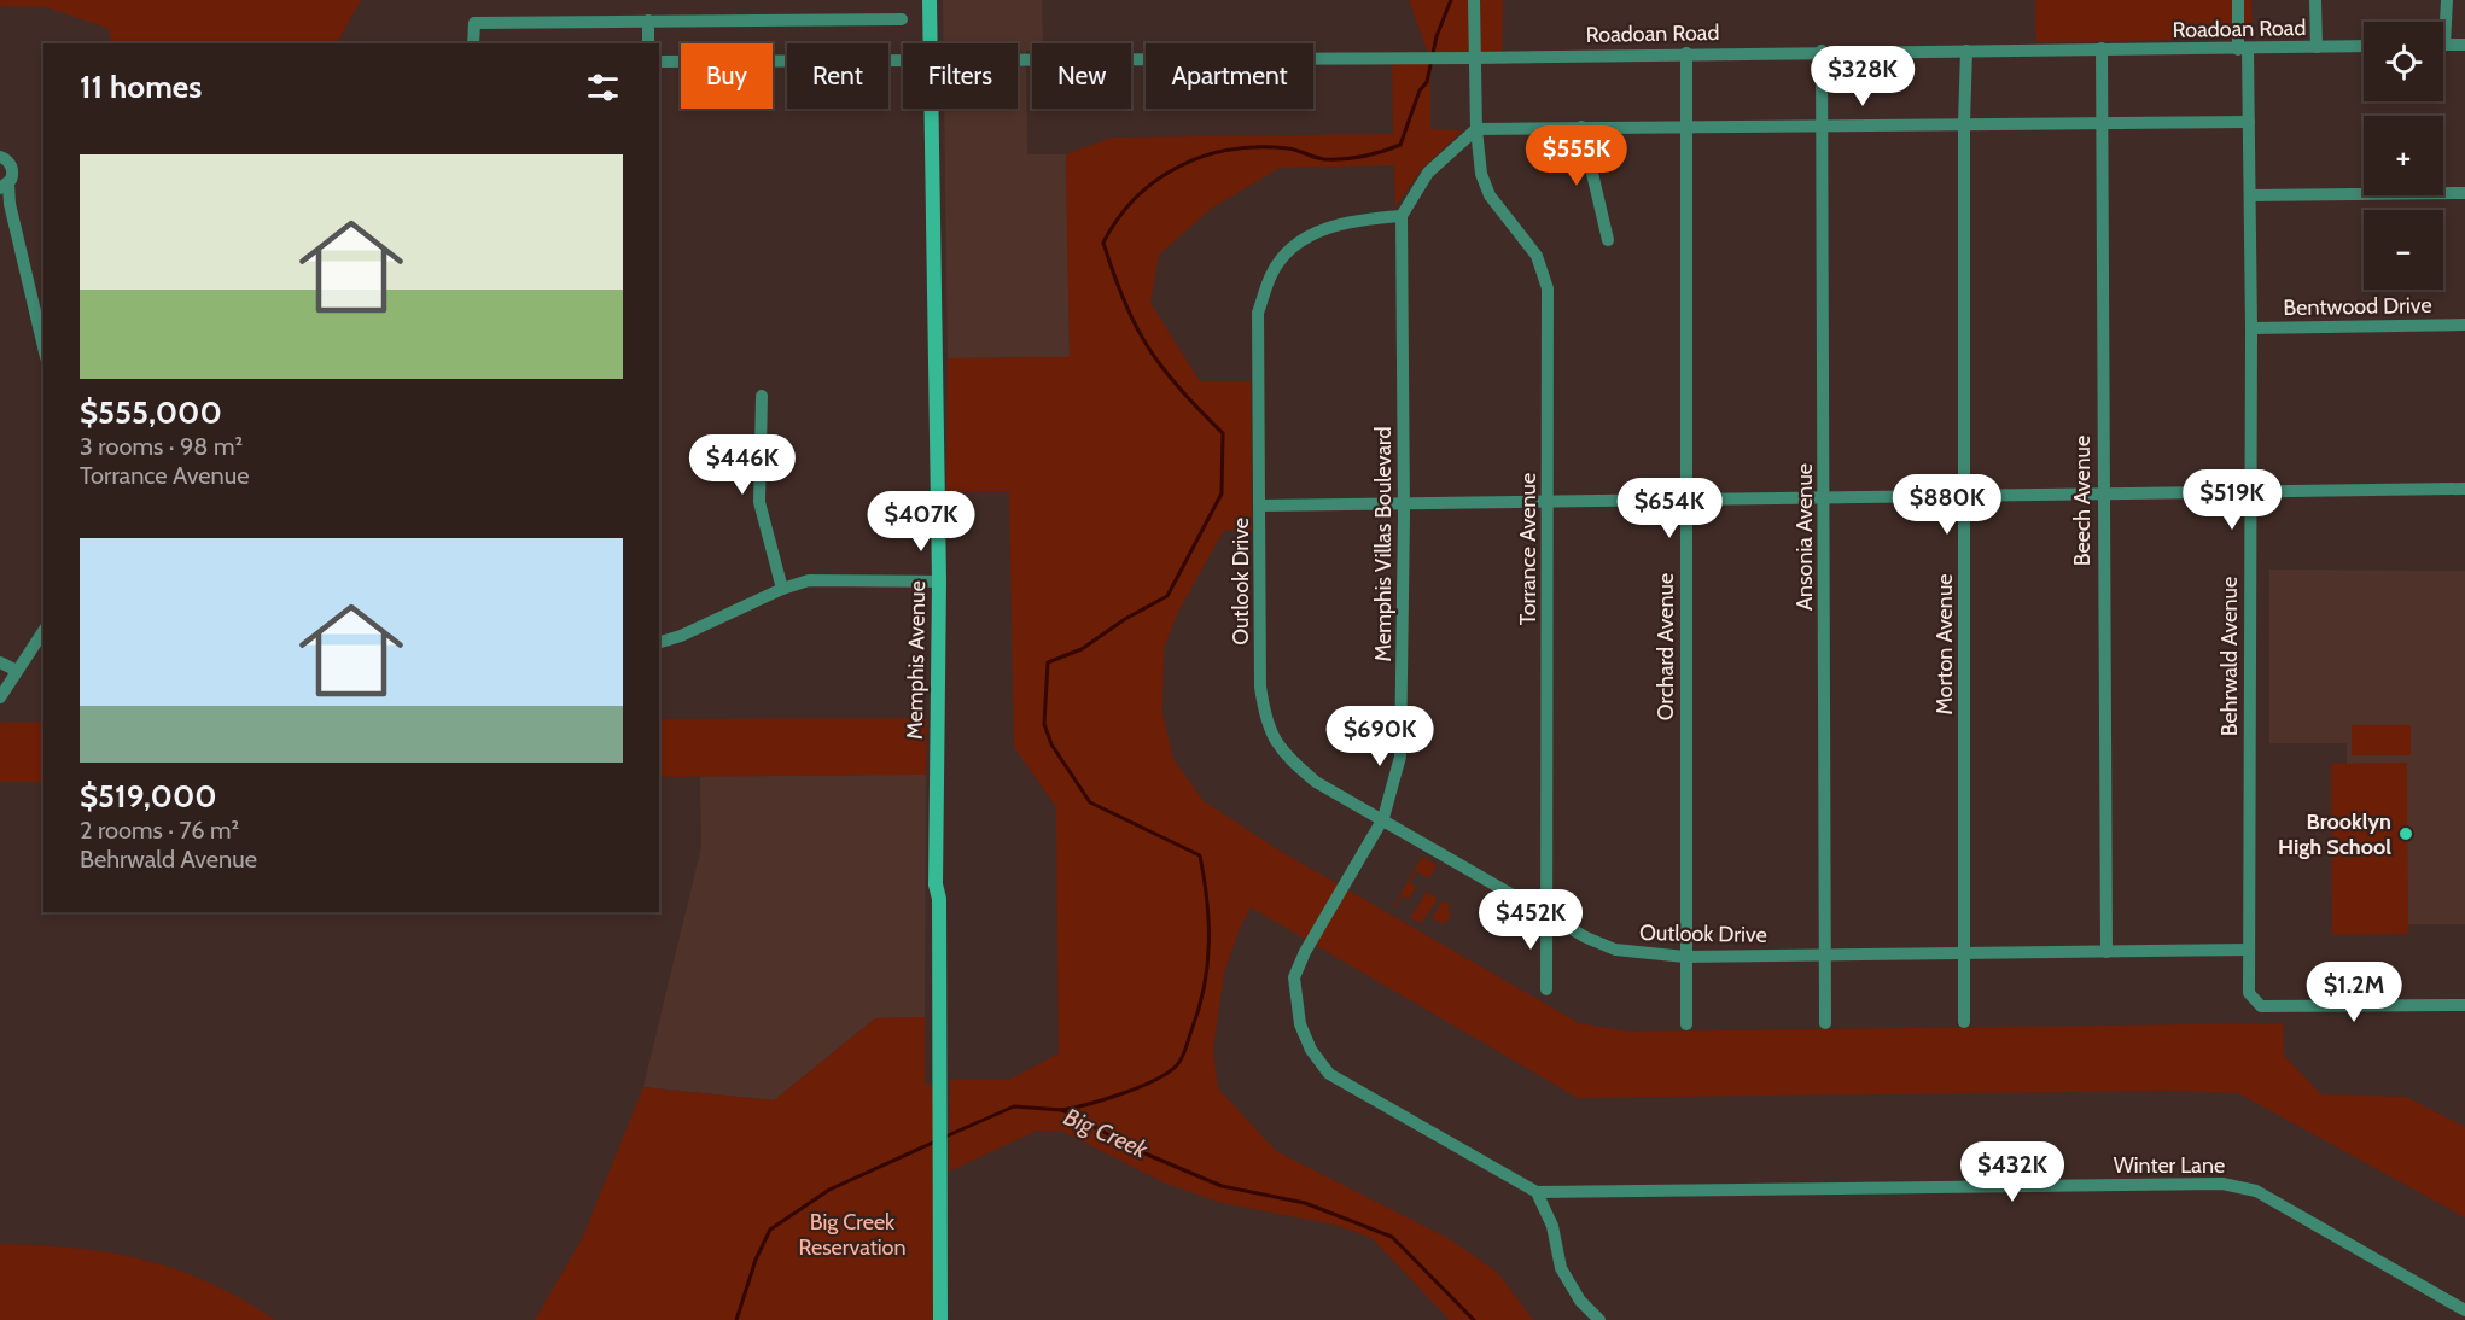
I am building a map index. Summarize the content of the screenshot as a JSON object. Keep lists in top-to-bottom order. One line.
{"streets":{"main road":["Memphis Avenue"],"street":["Roadoan Road","Bentwood Drive","Beech Avenue","Ansonia Avenue","Memphis Villas Boulevard","Torrance Avenue","Outlook Drive","Morton Avenue","Orchard Avenue","Behrwald Avenue","Winter Lane"]},"crossings":[["Roadoan Road","Beech Avenue"],["Roadoan Road","Ansonia Avenue"],["Roadoan Road","Morton Avenue"],["Roadoan Road","Orchard Avenue"],["Roadoan Road","Behrwald Avenue"],["Bentwood Drive","Behrwald Avenue"],["Beech Avenue","Outlook Drive"],["Ansonia Avenue","Outlook Drive"],["Memphis Villas Boulevard","Outlook Drive"],["Memphis Villas Boulevard","Winter Lane"],["Torrance Avenue","Outlook Drive"],["Outlook Drive","Morton Avenue"],["Outlook Drive","Orchard Avenue"],["Outlook Drive","Behrwald Avenue"]],"water":["Big Creek"],"parks":["Big Creek Reservation"],"places":["Brooklyn High School"],"page":{"map_buttons":["+","−"],"chip":["Buy","Rent","Filters","New","Apartment"],"heading":"11 homes","price":["$328K","$555K","$446K","$519K","$880K","$654K","$407K","$690K","$452K","$1.2M","$432K"],"list":[{"name":"$555,000","note":"3 rooms · 98 m² · Torrance Avenue"},{"name":"$519,000","note":"2 rooms · 76 m² · Behrwald Avenue"}]}}
